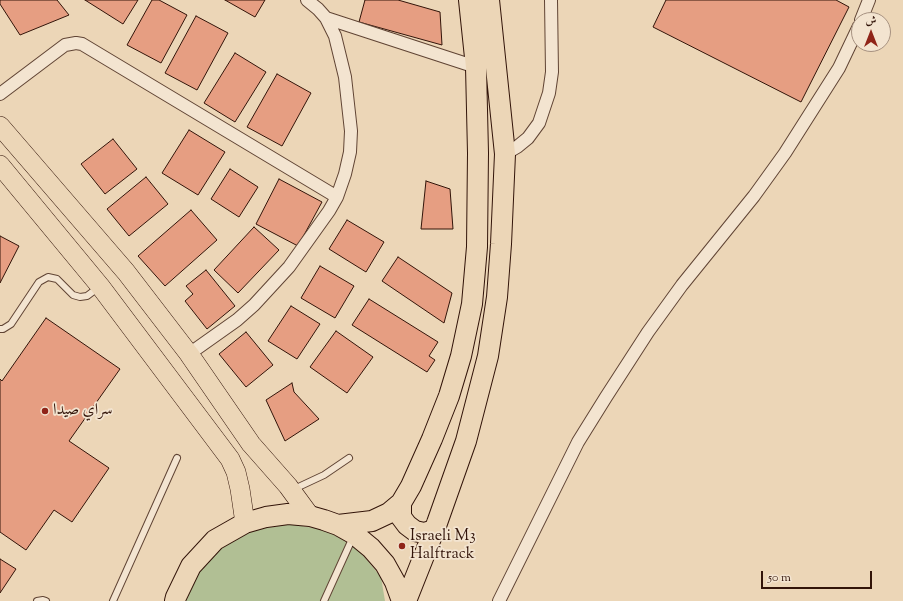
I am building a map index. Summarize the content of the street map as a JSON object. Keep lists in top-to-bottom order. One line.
{"places":["سراي صيدا","Israeli M3 Halftrack"],"scale_bar":"50 m","north":"top"}
